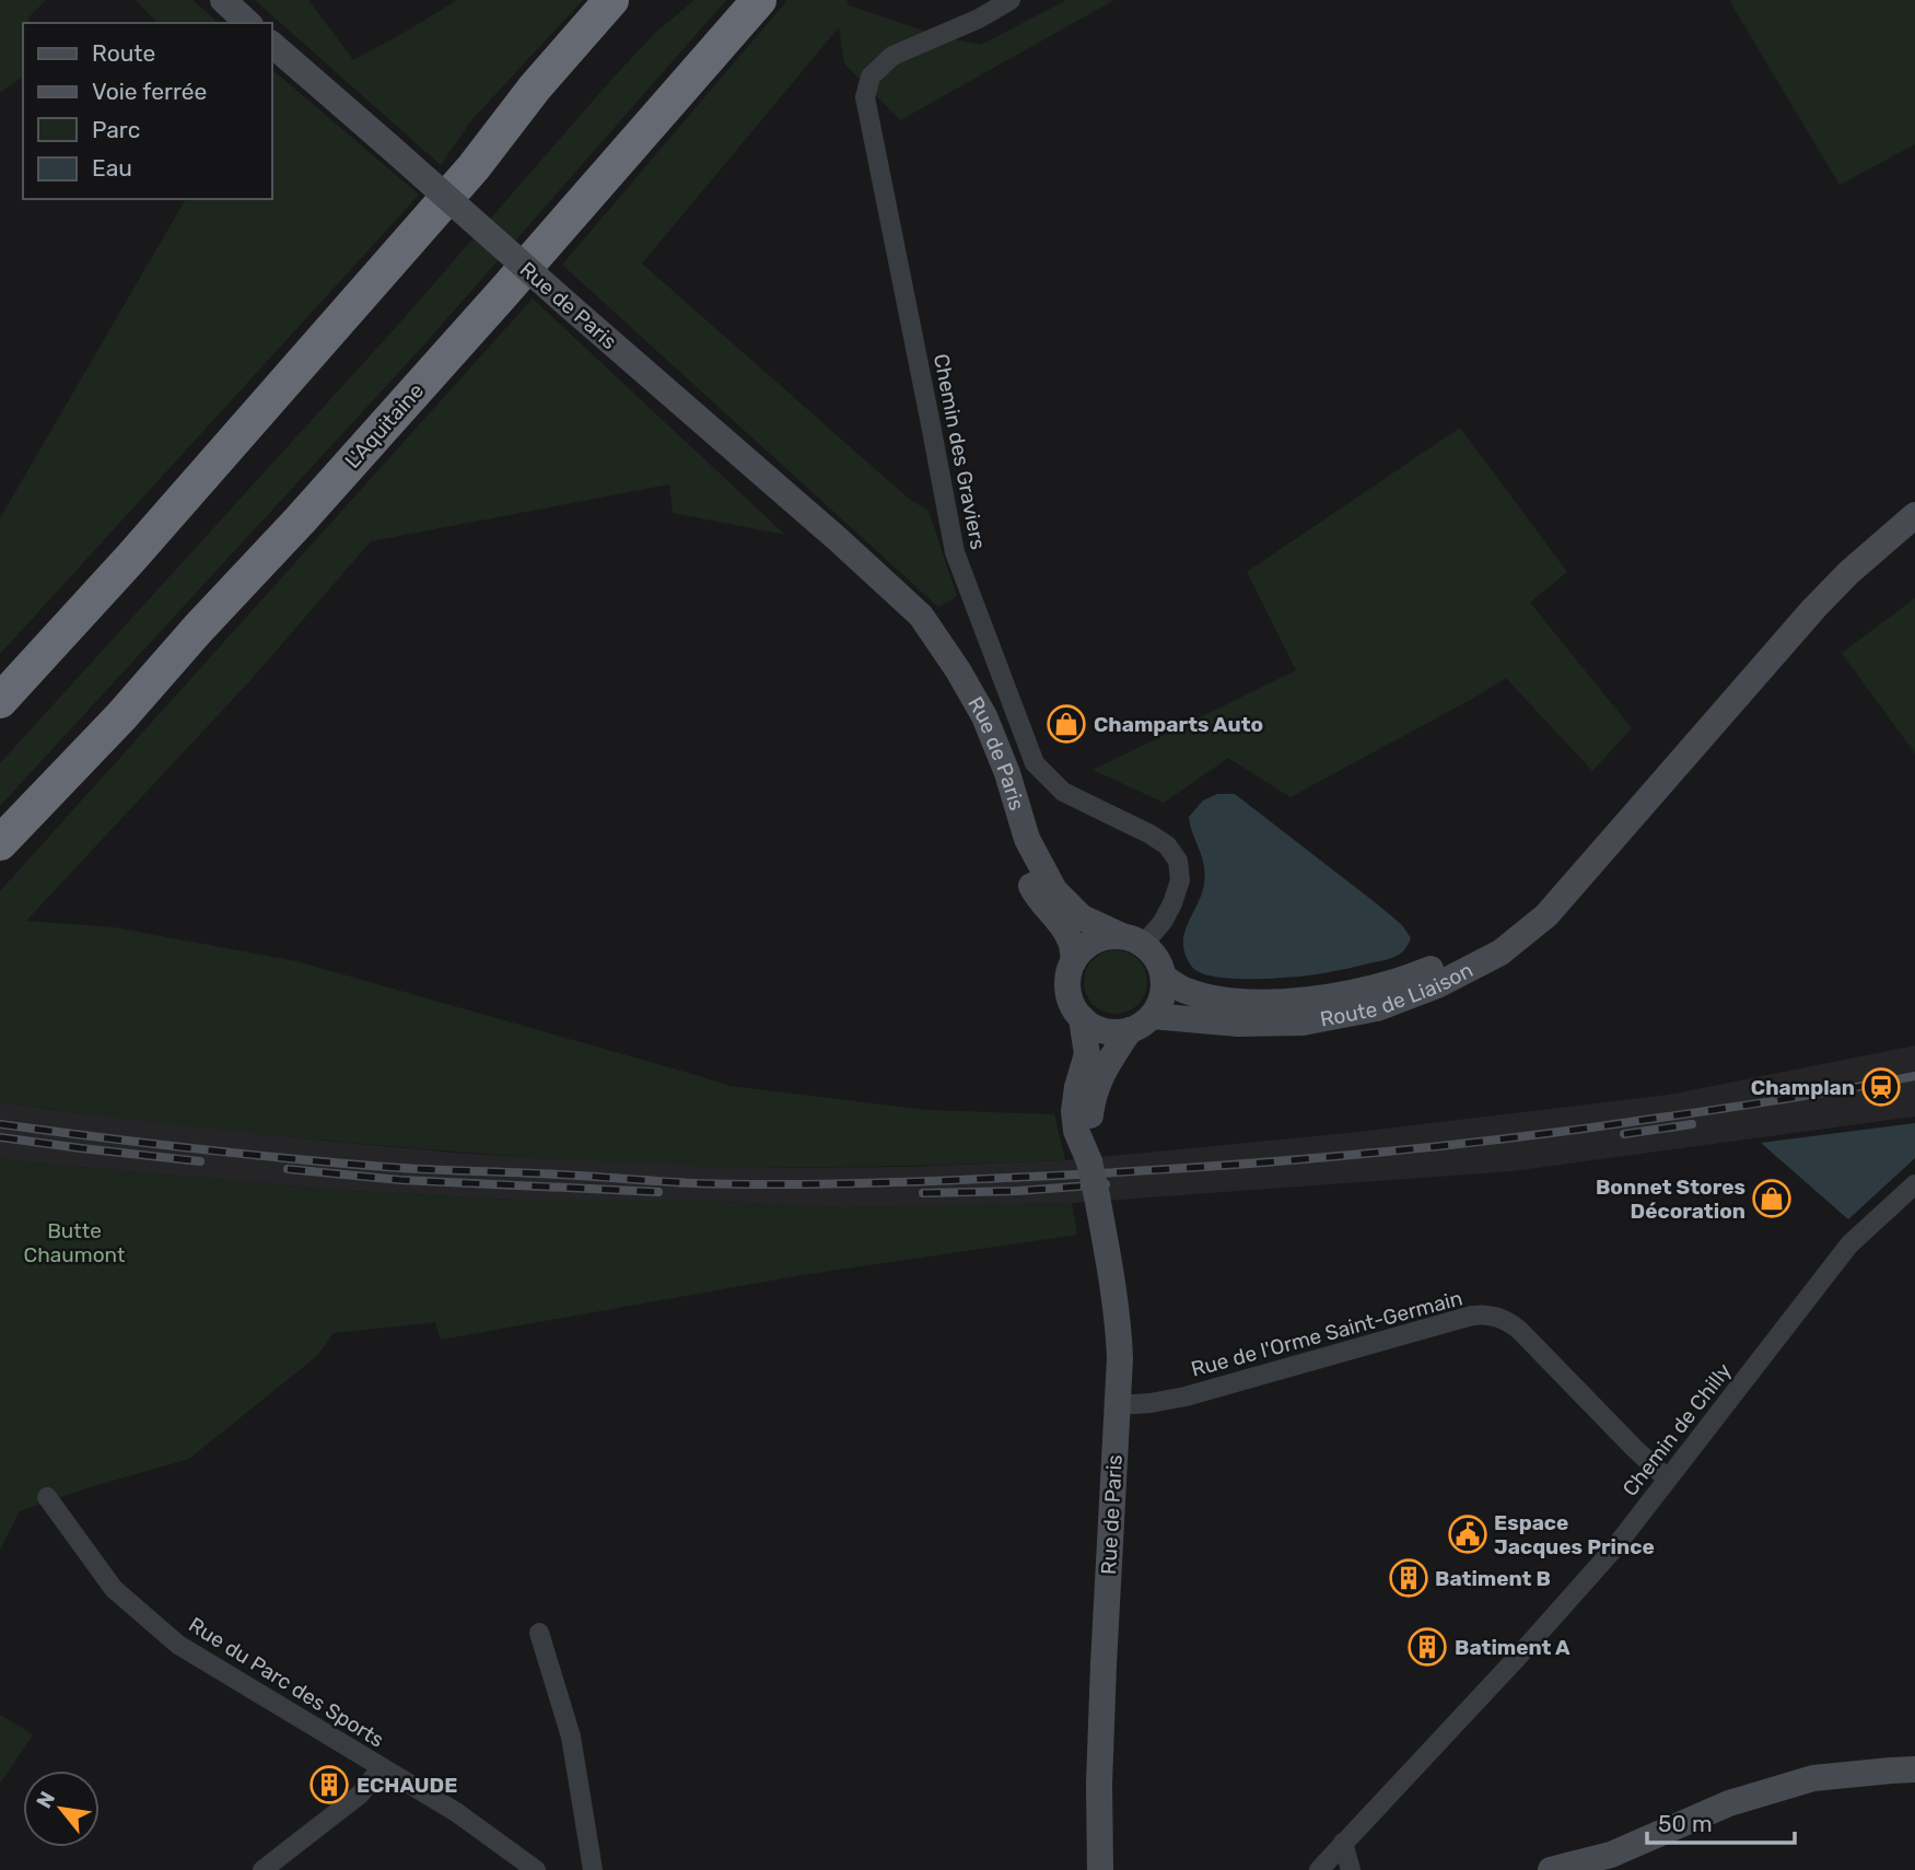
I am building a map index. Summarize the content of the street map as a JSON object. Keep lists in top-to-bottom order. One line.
{"streets":{"highway":["L'Aquitaine"],"street":["Rue de Paris","Chemin des Graviers","Route de Liaison","Rue de l'Orme Saint-Germain","Chemin de Chilly","Rue du Parc des Sports"]},"crossings":[["Rue de Paris","Chemin des Graviers"],["Rue de Paris","Route de Liaison"],["Rue de Paris","Rue de l'Orme Saint-Germain"],["Chemin des Graviers","Route de Liaison"],["Rue de l'Orme Saint-Germain","Chemin de Chilly"]],"parks":["Butte Chaumont"],"places":{"shop":["Champarts Auto","Bonnet Stores Décoration"],"station":["Champlan"],"public building":["Espace Jacques Prince"],"building":["Batiment B","Batiment A","ECHAUDE"]},"legend":["Route","Voie ferrée","Parc","Eau"],"scale_bar":"50 m","north":"top left"}
